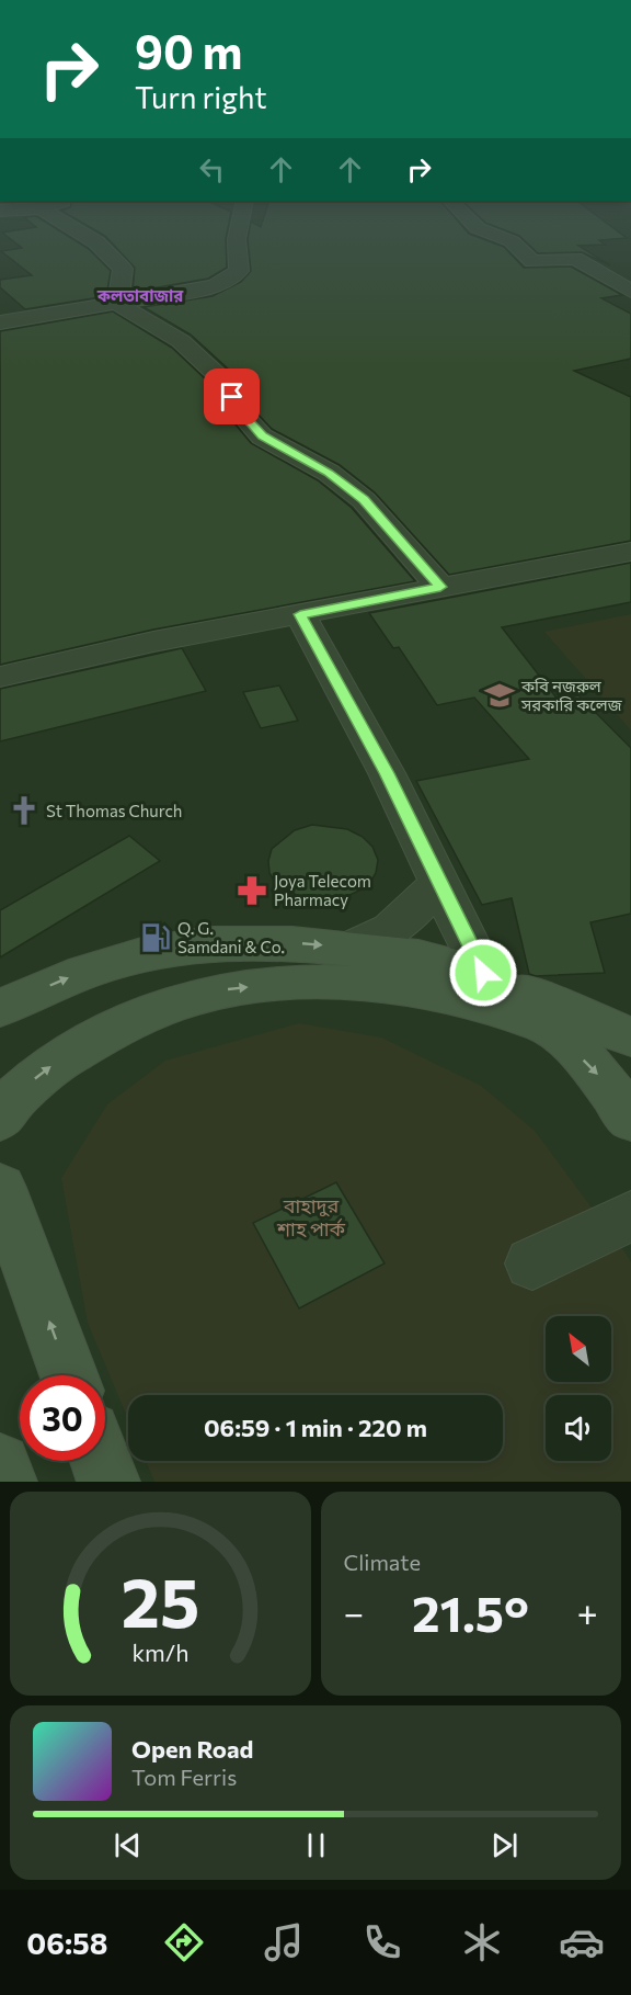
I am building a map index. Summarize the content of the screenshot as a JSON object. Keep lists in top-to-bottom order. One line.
{"districts":["কলতাবাজার"],"parks":["বাহাদুর শাহ পার্ক"],"places":{"school or university":["কবি নজরুল সরকারি কলেজ"],"church":["St Thomas Church"],"pharmacy":["Joya Telecom Pharmacy"],"fuel station":["Q. G. Samdani & Co."]},"north":"top left","page":{"turn":["90 m","Turn right"],"limit":"30","trip":"06:59 · 1 min · 220 m","tile":"Climate","heat":["−","21.5°","+"],"song":["Open Road","Tom Ferris"],"tabs":"06:58","gauge":["25","km/h"]}}
